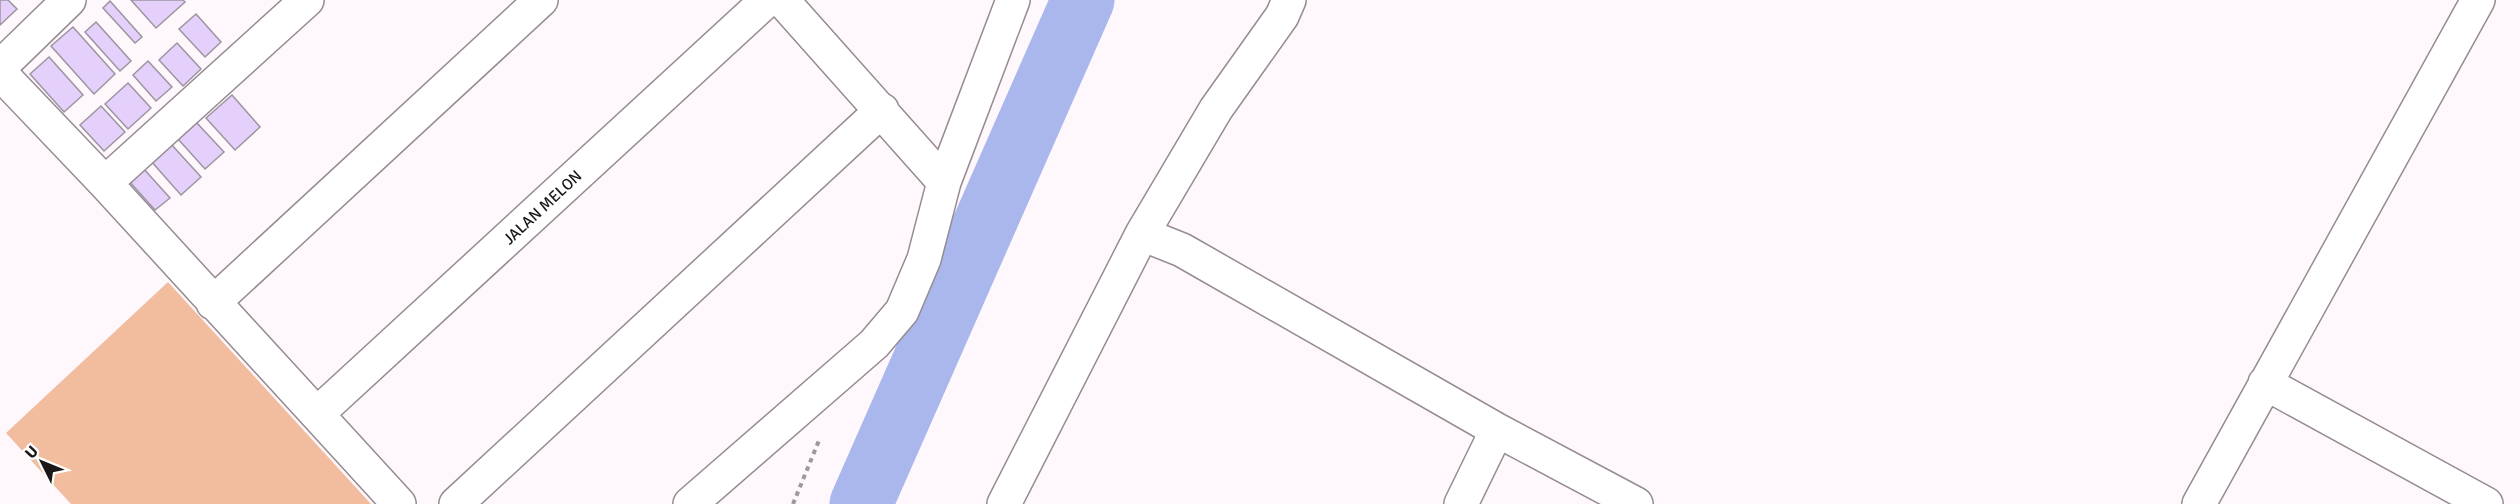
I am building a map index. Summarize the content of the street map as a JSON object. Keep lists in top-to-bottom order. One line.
{"streets":{"street":["JALAN MELON"]},"north":"top left"}
